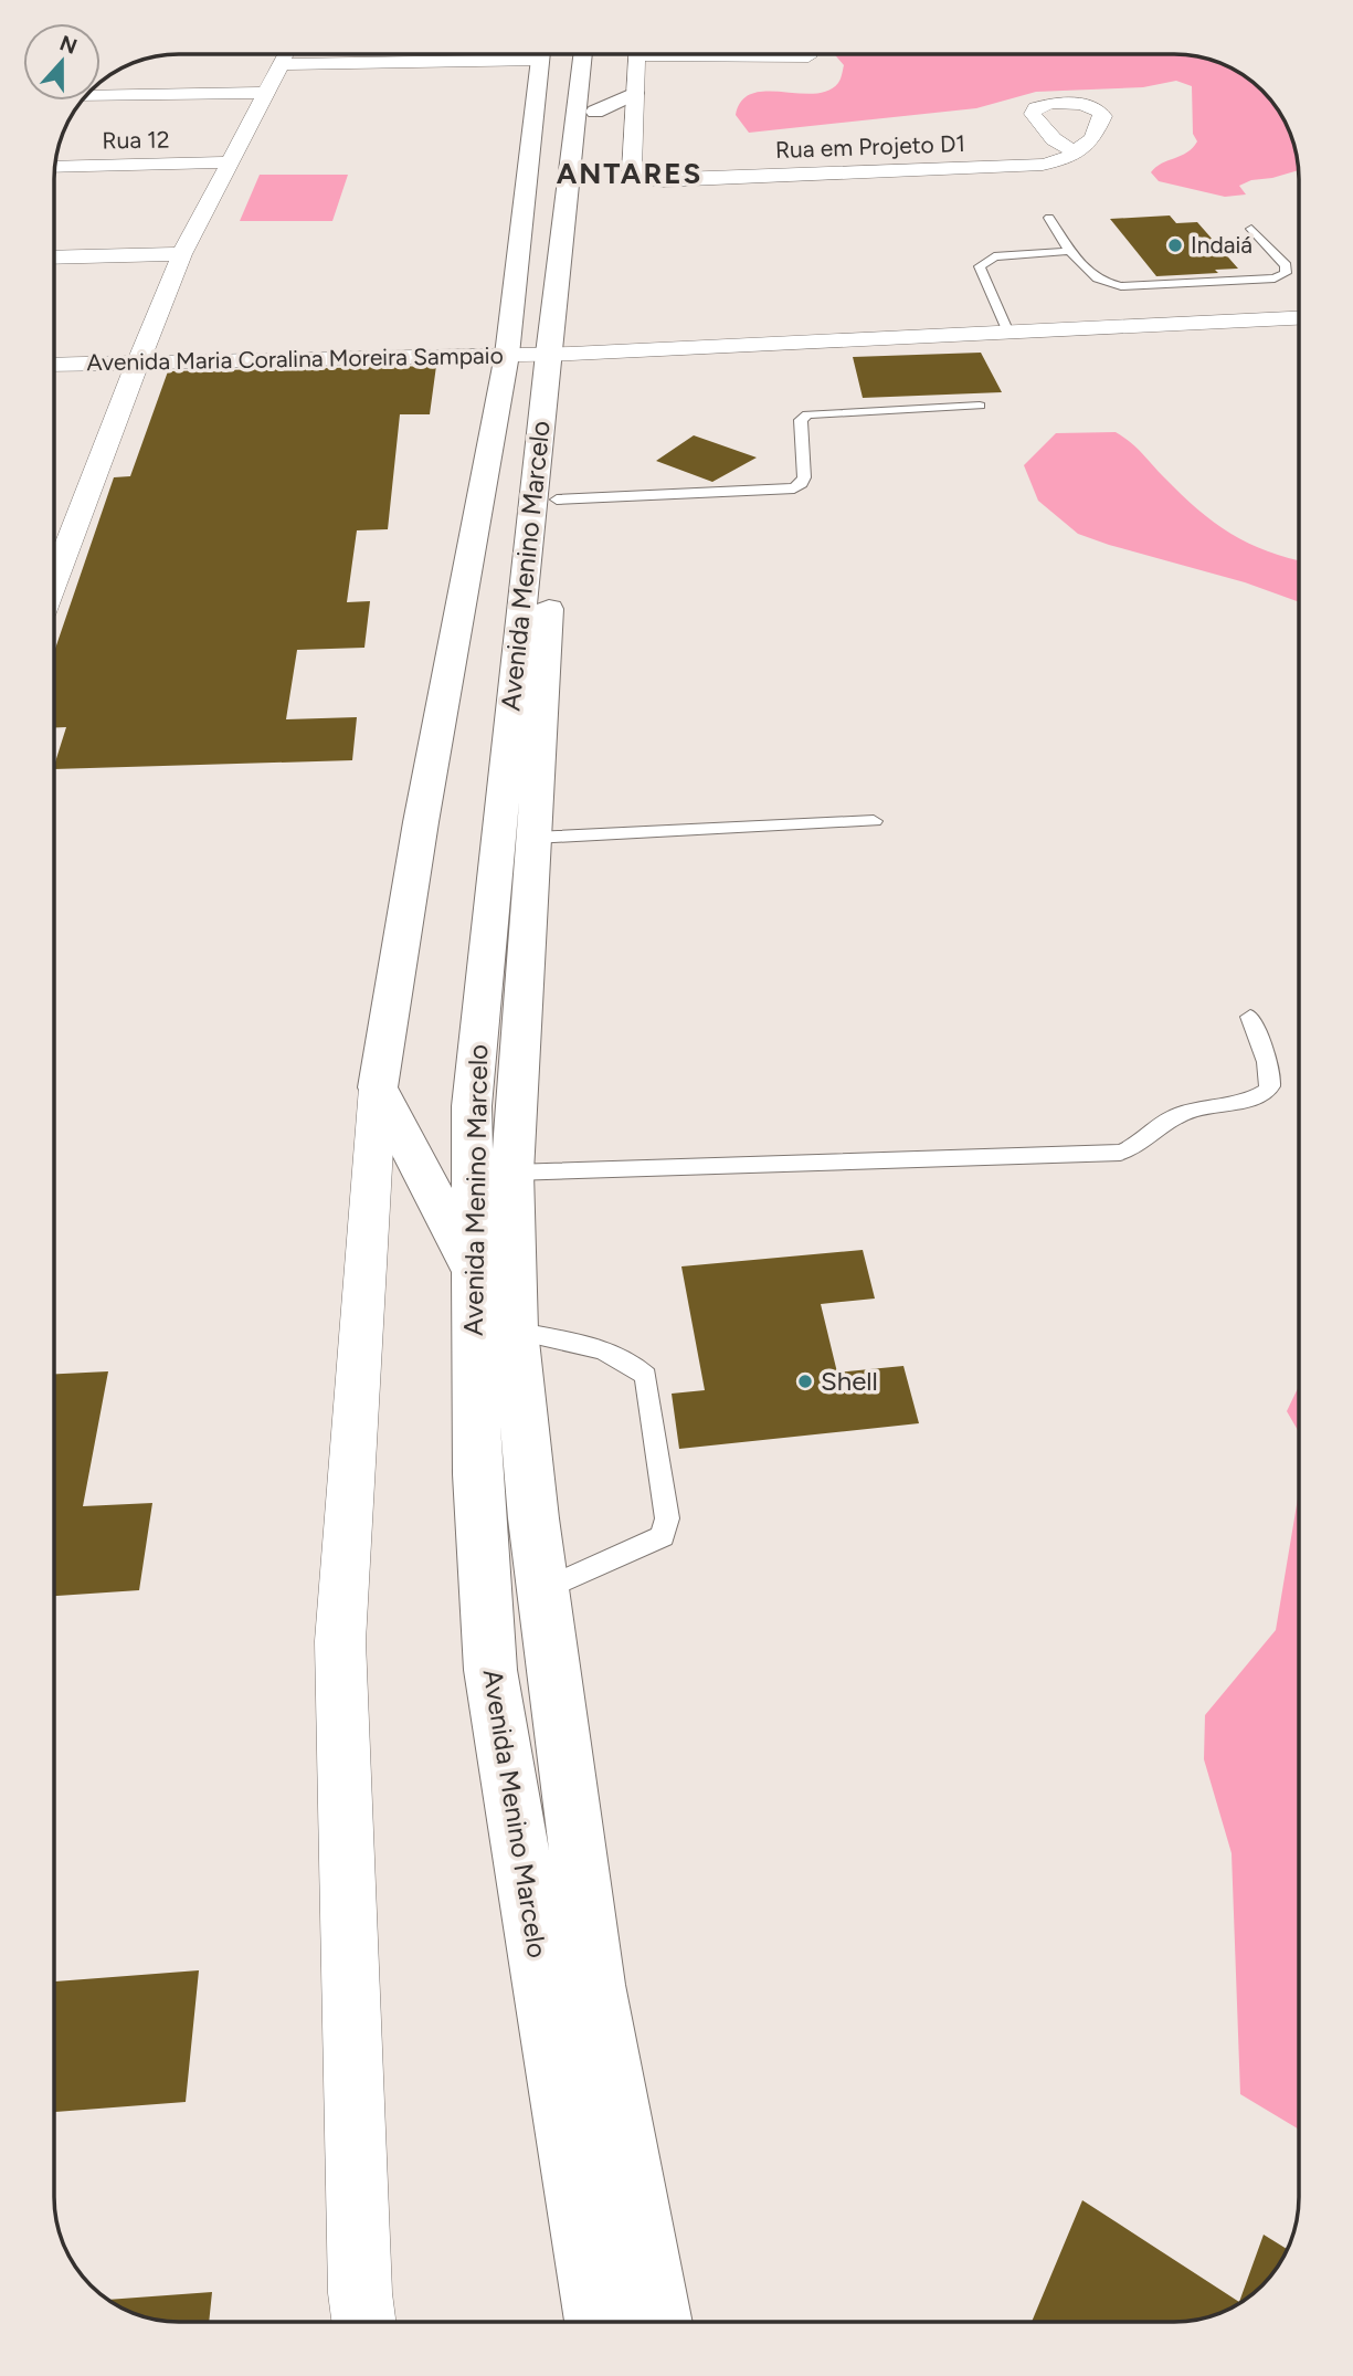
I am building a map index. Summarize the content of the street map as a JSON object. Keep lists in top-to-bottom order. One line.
{"streets":{"main road":["Avenida Menino Marcelo"],"street":["Rua 12","Rua em Projeto D1","Avenida Maria Coralina Moreira Sampaio"]},"crossings":[["Avenida Maria Coralina Moreira Sampaio","Avenida Menino Marcelo"]],"districts":["ANTARES"],"places":["Indaiá","Shell"],"north":"top"}
